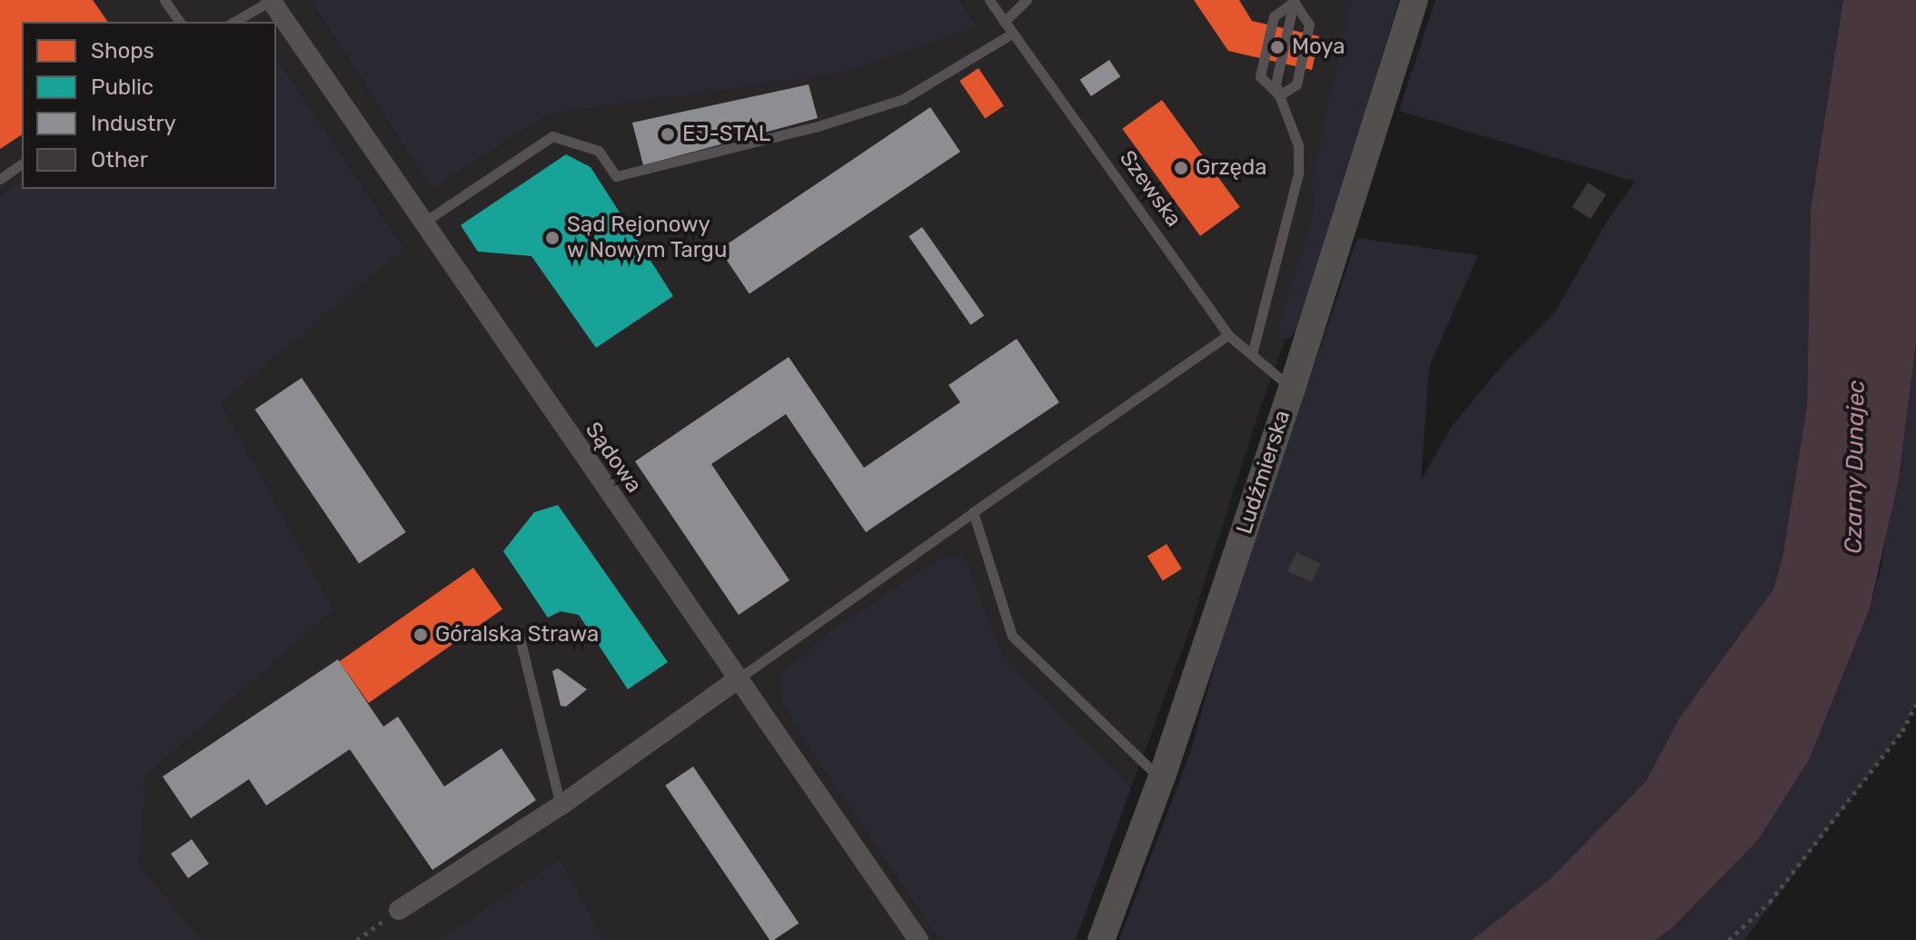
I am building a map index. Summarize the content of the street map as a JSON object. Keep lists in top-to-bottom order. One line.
{"streets":{"main road":["Ludźmierska"],"street":["Sądowa"],"lane":["Szewska"]},"crossings":[["Szewska","Ludźmierska"]],"water":["Czarny Dunajec"],"places":["Moya","EJ-STAL","Grzęda","Sąd Rejonowy w Nowym Targu","Góralska Strawa"],"legend":["Shops","Public","Industry","Other"]}
